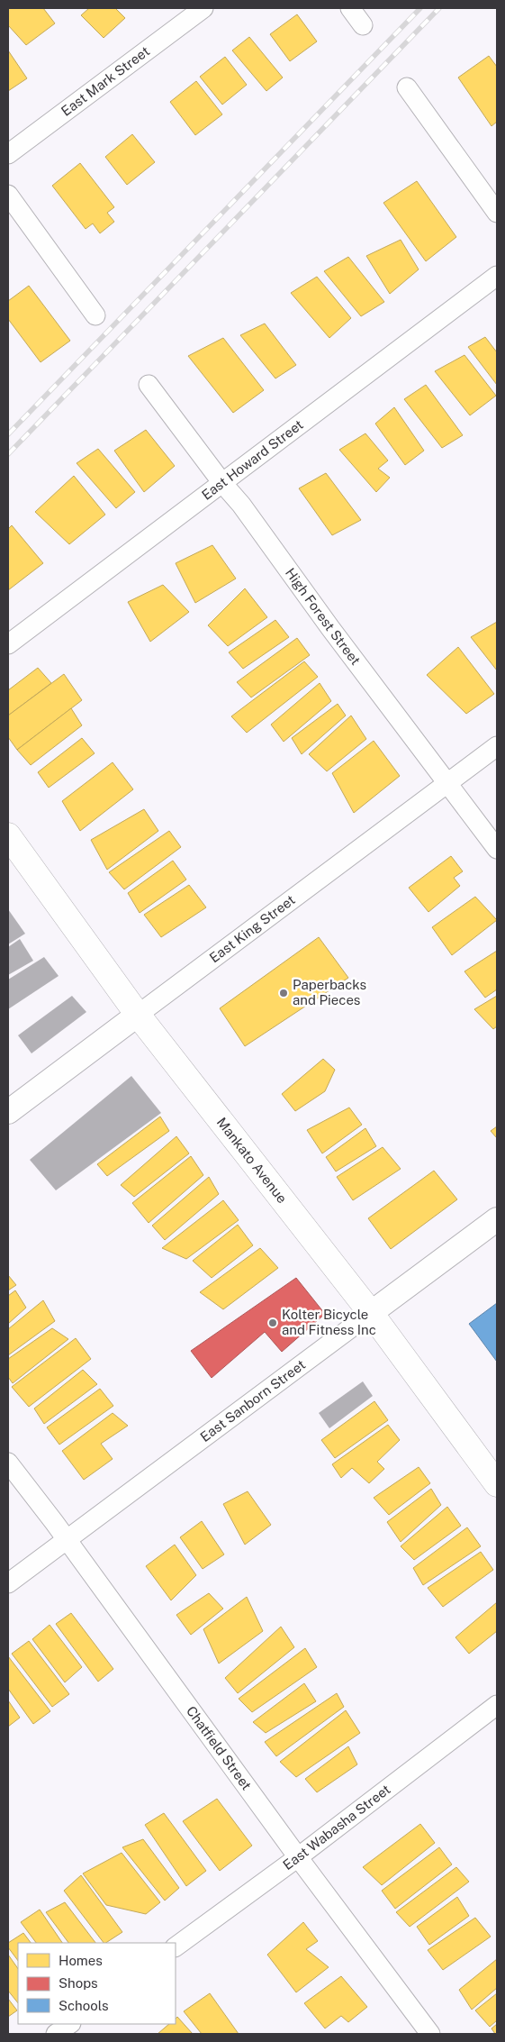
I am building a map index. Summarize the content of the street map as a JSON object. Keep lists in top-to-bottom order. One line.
{"streets":{"main road":["Mankato Avenue"],"street":["East Mark Street","East Howard Street","High Forest Street","East King Street","East Sanborn Street","Chatfield Street","East Wabasha Street"]},"crossings":[["East Howard Street","High Forest Street"],["High Forest Street","East King Street"],["East King Street","Mankato Avenue"],["Mankato Avenue","East Sanborn Street"],["East Sanborn Street","Chatfield Street"],["Chatfield Street","East Wabasha Street"]],"places":["Paperbacks and Pieces","Kolter Bicycle and Fitness Inc"],"legend":["Homes","Shops","Schools"]}
